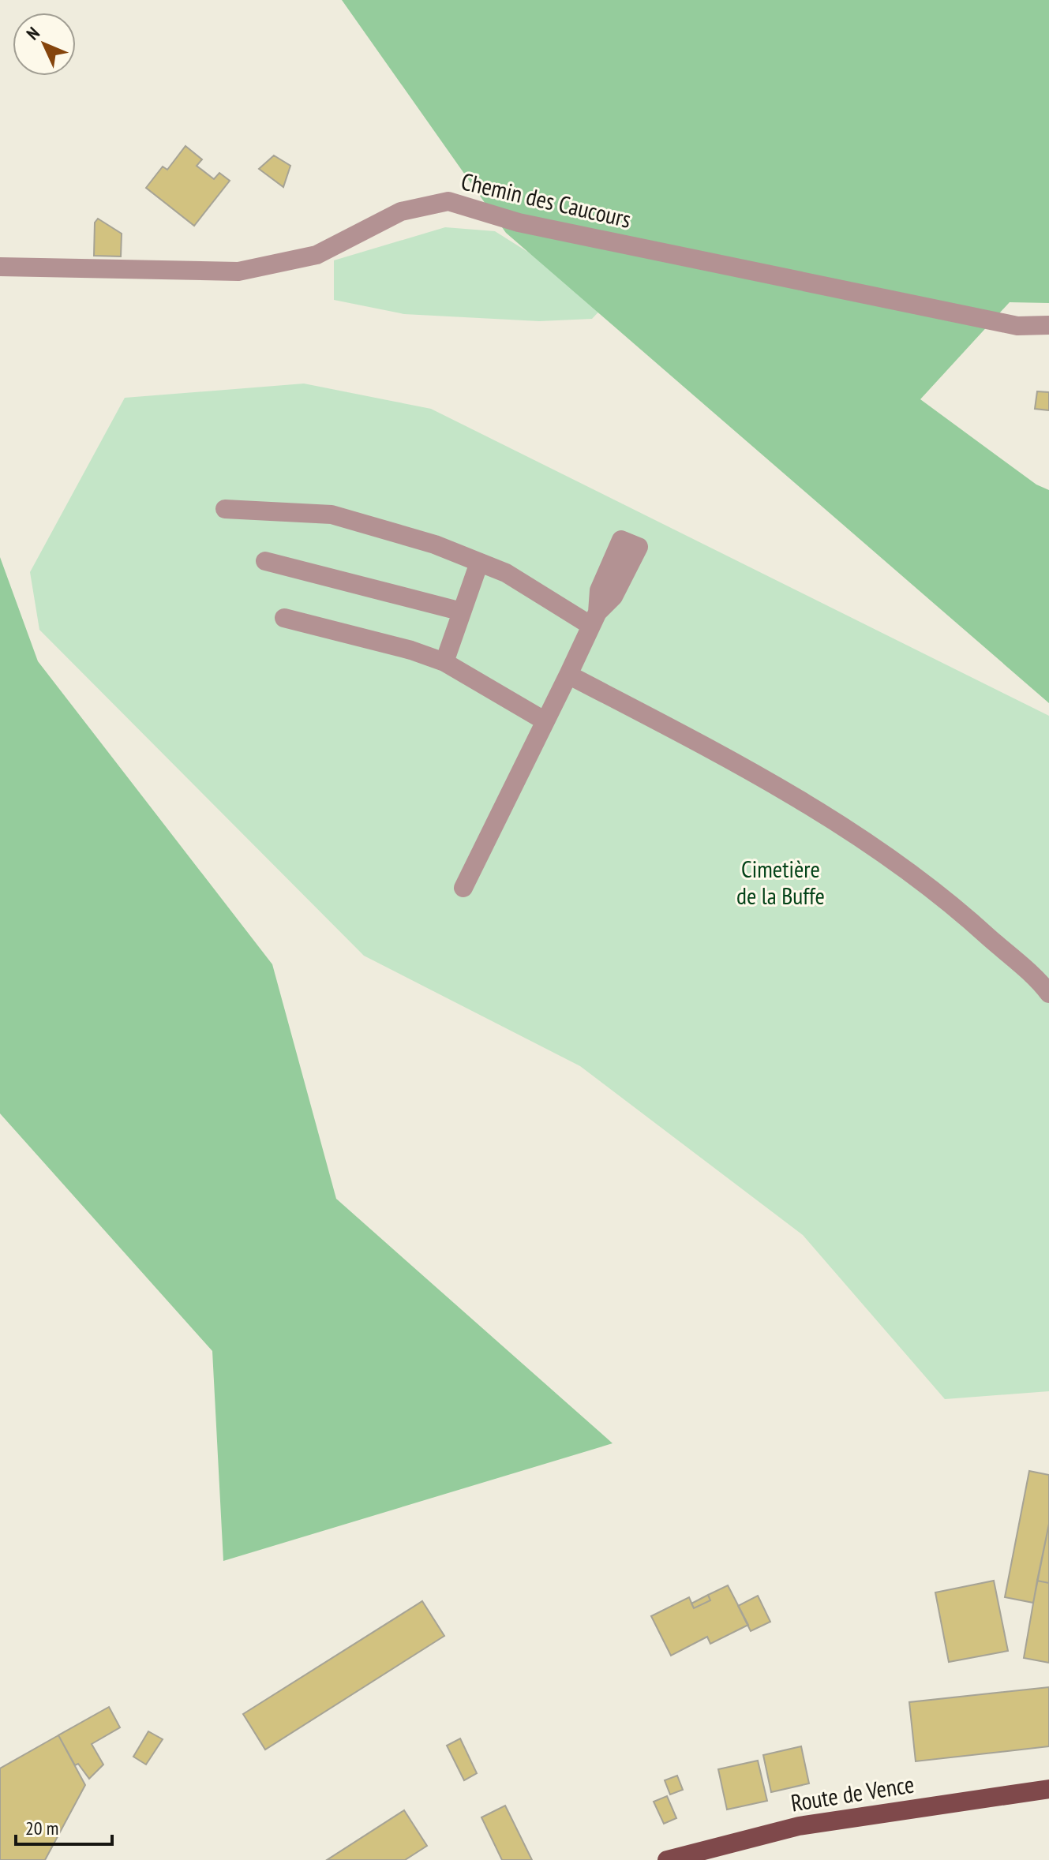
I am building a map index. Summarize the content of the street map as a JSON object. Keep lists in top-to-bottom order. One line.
{"streets":{"main road":["Route de Vence"],"street":["Chemin des Caucours"]},"parks":["Cimetière de la Buffe"],"scale_bar":"20 m","north":"top left"}
